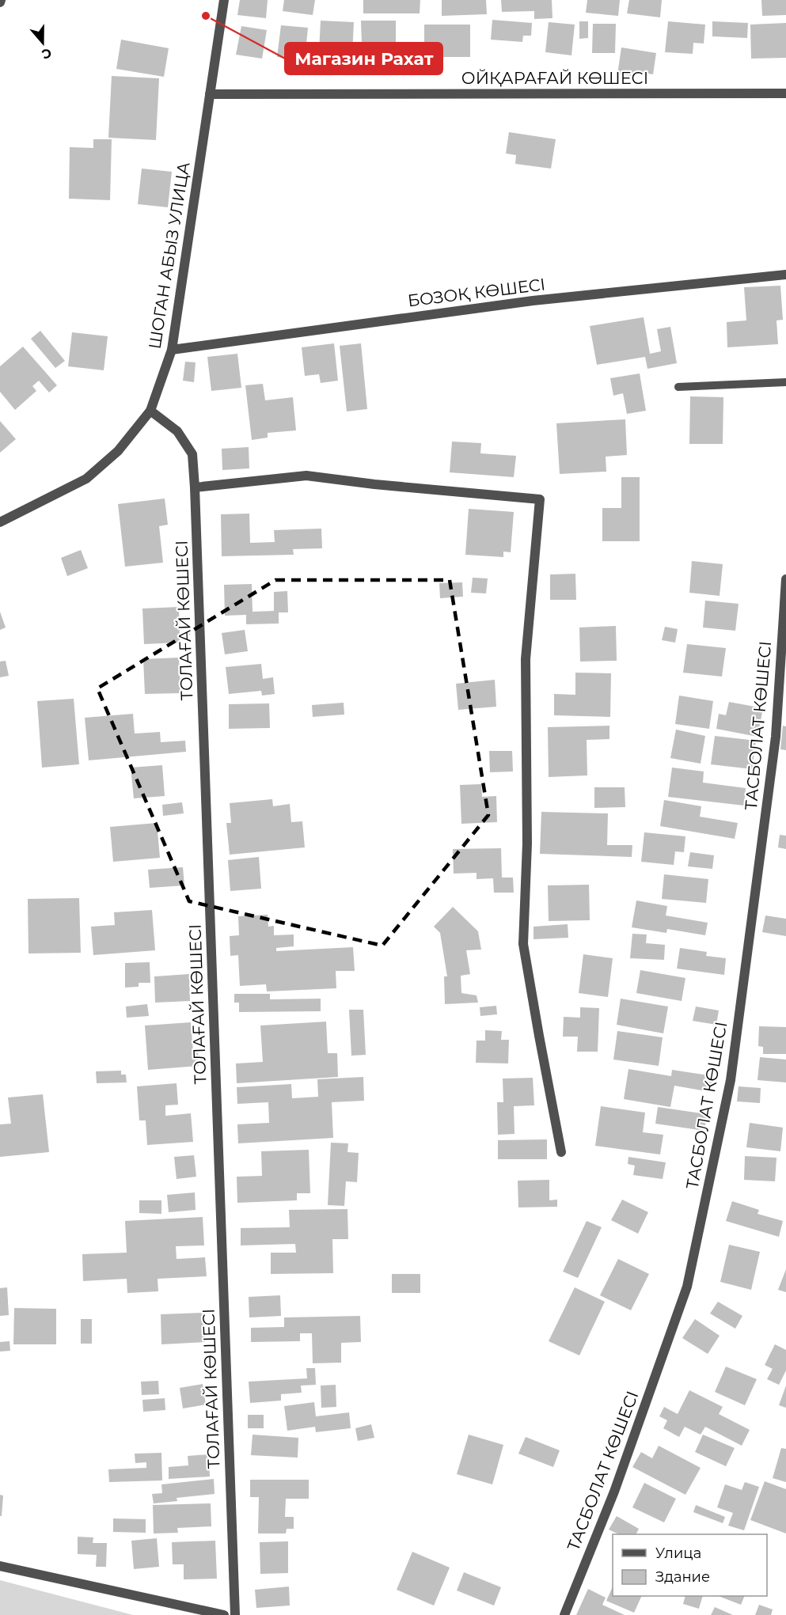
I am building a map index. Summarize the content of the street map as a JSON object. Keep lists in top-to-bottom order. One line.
{"streets":{"street":["ОЙҚАРАҒАЙ КӨШЕСІ","ШОГАН АБЫЗ УЛИЦА","БОЗОҚ КӨШЕСІ","ТОЛАҒАЙ КӨШЕСІ","ТАСБОЛАТ КӨШЕСІ"]},"crossings":[["ОЙҚАРАҒАЙ КӨШЕСІ","ШОГАН АБЫЗ УЛИЦА"],["ШОГАН АБЫЗ УЛИЦА","БОЗОҚ КӨШЕСІ"],["ШОГАН АБЫЗ УЛИЦА","ТОЛАҒАЙ КӨШЕСІ"]],"places":["Магазин Рахат"],"legend":["Улица","Здание"],"north":"bottom"}
